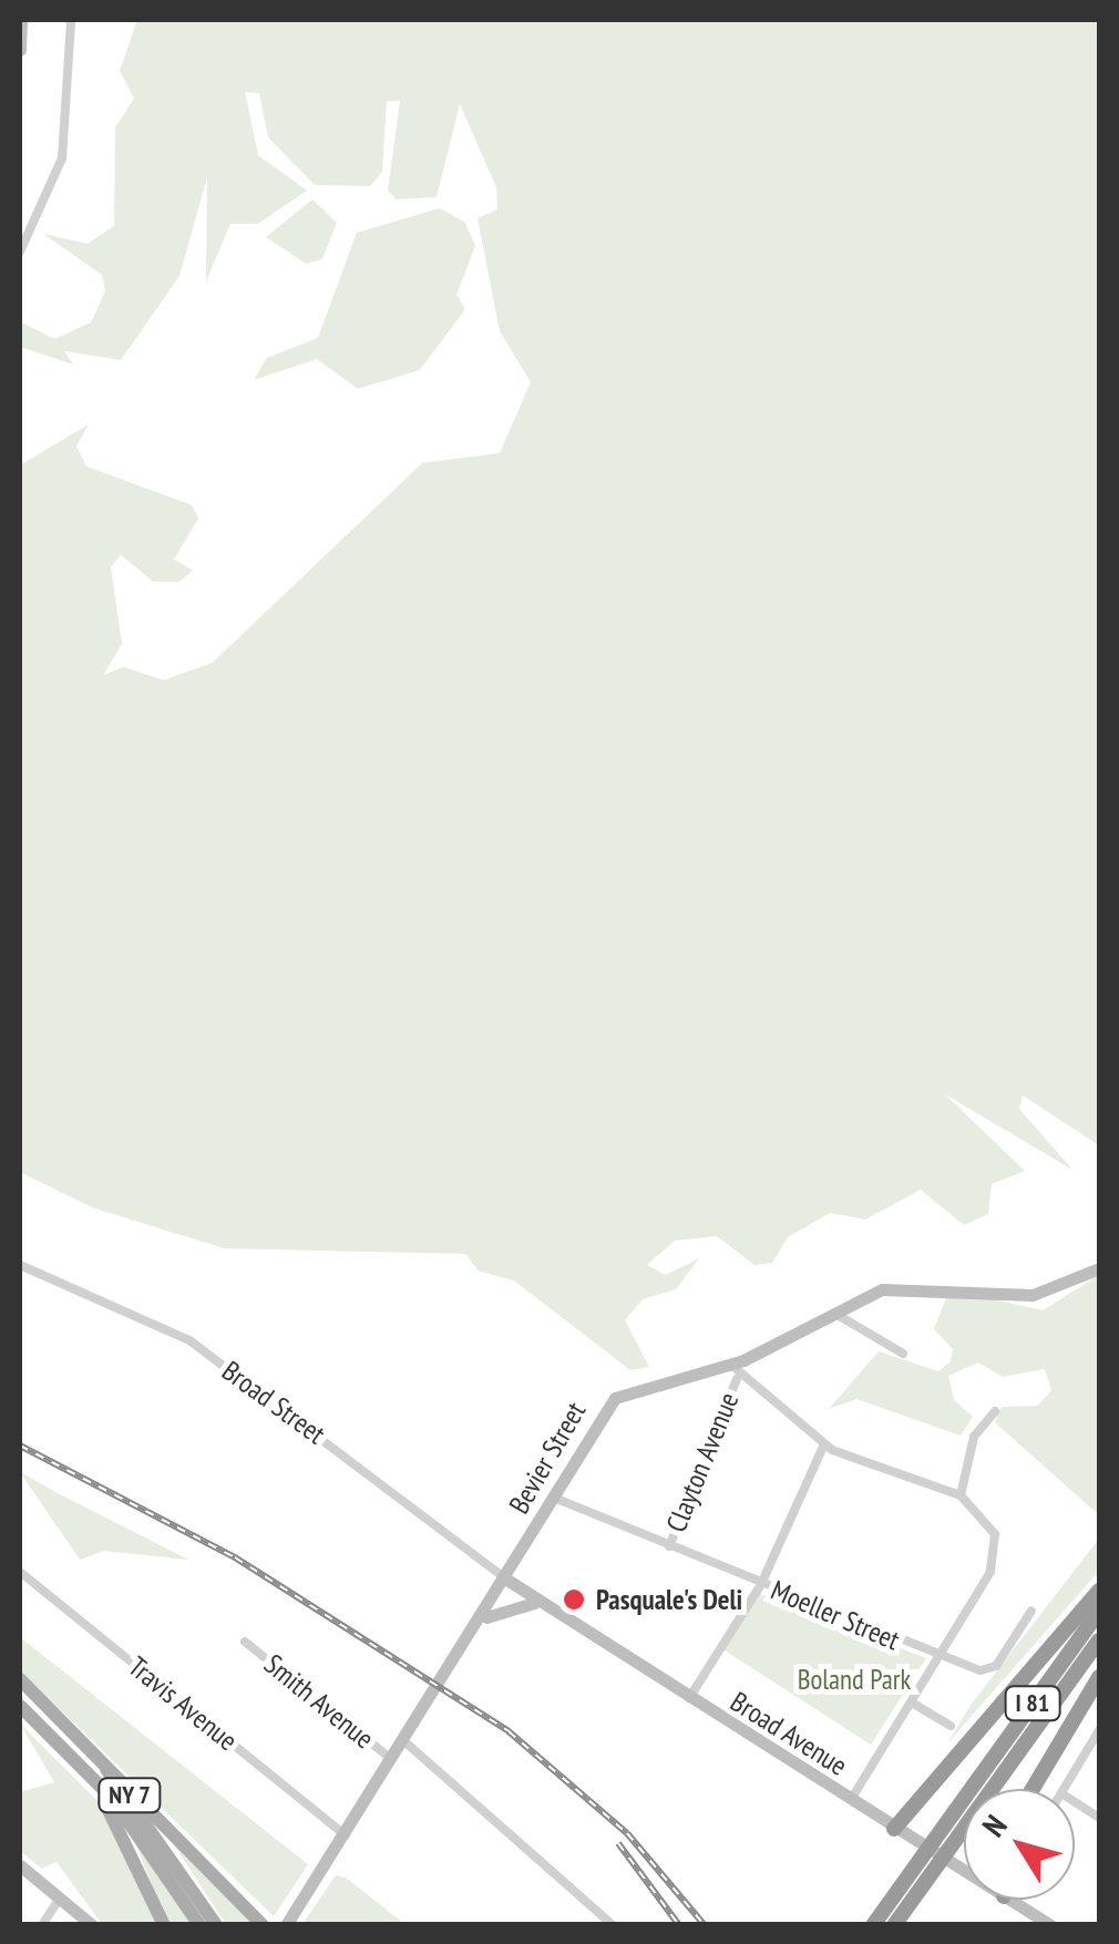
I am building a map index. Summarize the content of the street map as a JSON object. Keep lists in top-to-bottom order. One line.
{"streets":{"highway":["I 81"],"main road":["Bevier Street","Broad Avenue","NY 7"],"street":["Broad Street","Clayton Avenue","Moeller Street","Smith Avenue","Travis Avenue"]},"crossings":[["Broad Street","Bevier Street"],["Broad Street","Broad Avenue"],["Bevier Street","Moeller Street"],["Bevier Street","Smith Avenue"],["Bevier Street","Travis Avenue"],["Bevier Street","Broad Avenue"],["Clayton Avenue","Moeller Street"]],"parks":["Boland Park"],"places":["Pasquale's Deli"],"north":"top left"}
